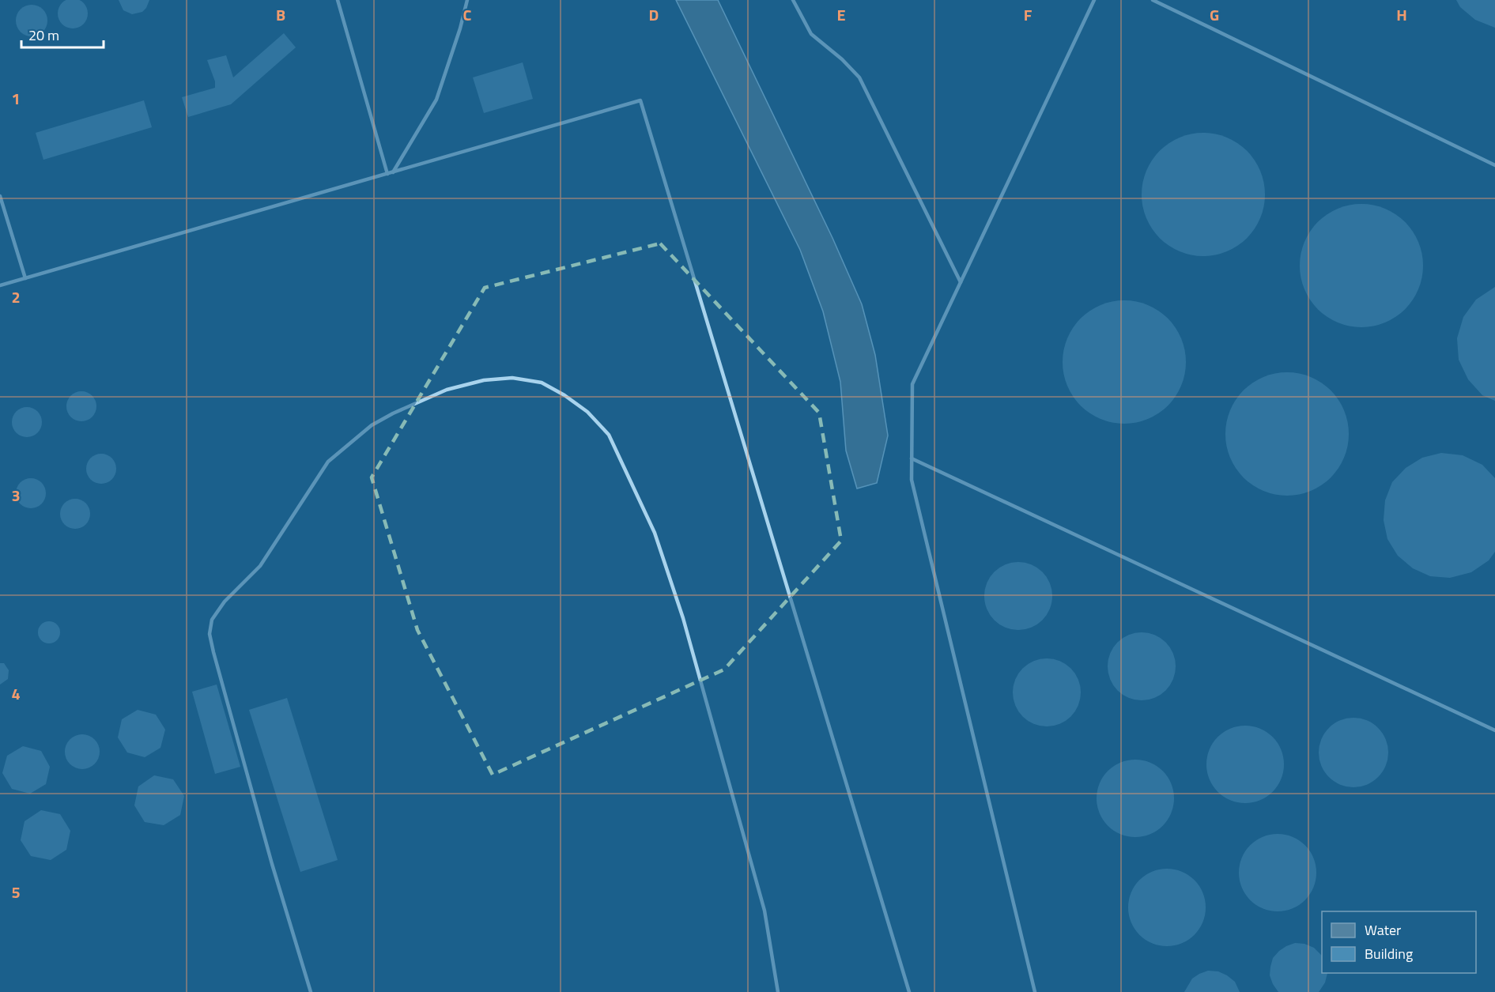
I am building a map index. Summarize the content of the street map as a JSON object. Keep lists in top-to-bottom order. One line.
{"legend":["Water","Building"],"scale_bar":"20 m","grid":{"columns":["B","C","D","E","F","G","H"],"rows":["1","2","3","4","5"]}}
